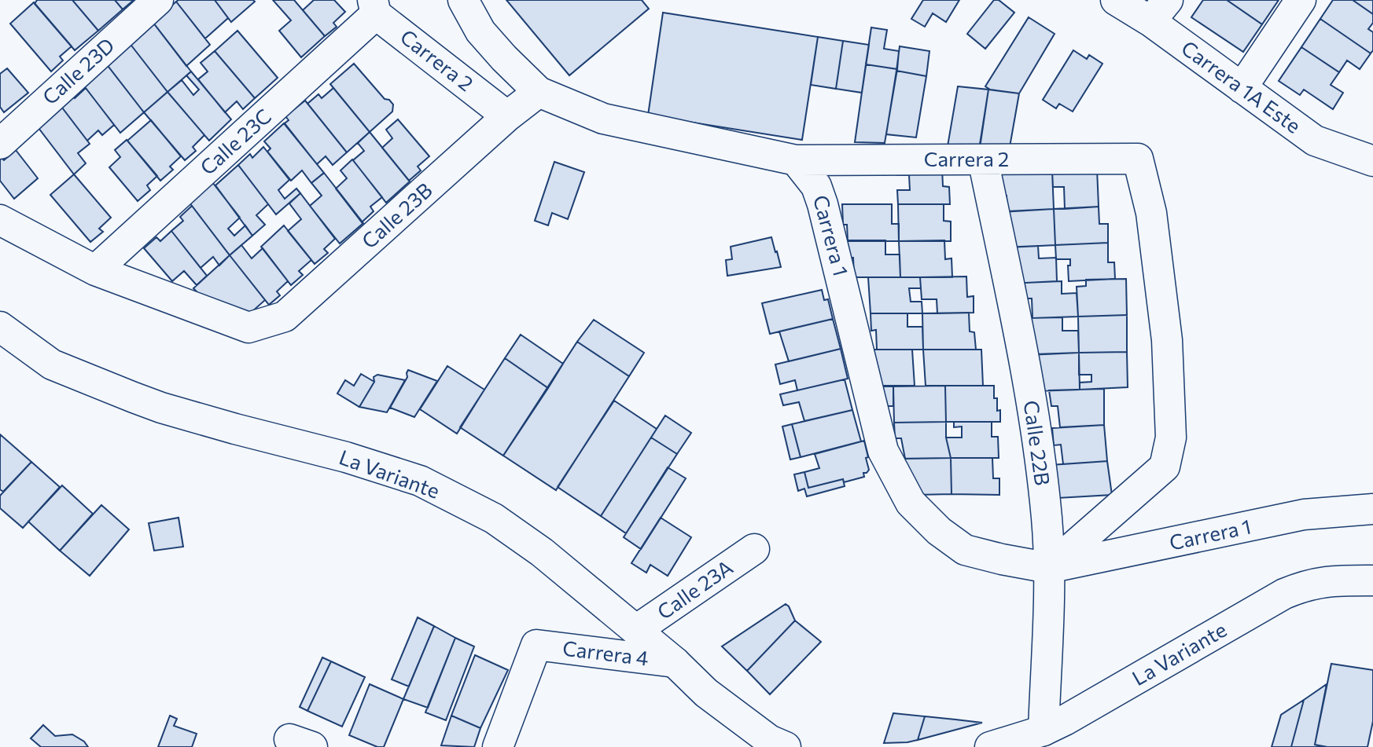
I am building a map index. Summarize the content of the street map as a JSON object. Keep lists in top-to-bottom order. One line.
{"streets":{"street":["Carrera 2","Calle 23D","Carrera 1A Este","Calle 23C","Calle 23B","Carrera 1","Calle 22B","La Variante","Calle 23A","Carrera 4"]},"crossings":[["Carrera 2","Calle 23C"],["Carrera 2","Calle 23B"],["Carrera 2","Carrera 1"],["Carrera 2","Calle 22B"],["Calle 23C","Calle 23B"],["Carrera 1","Calle 22B"],["Calle 22B","La Variante"],["La Variante","Calle 23A"],["La Variante","Carrera 4"]]}
